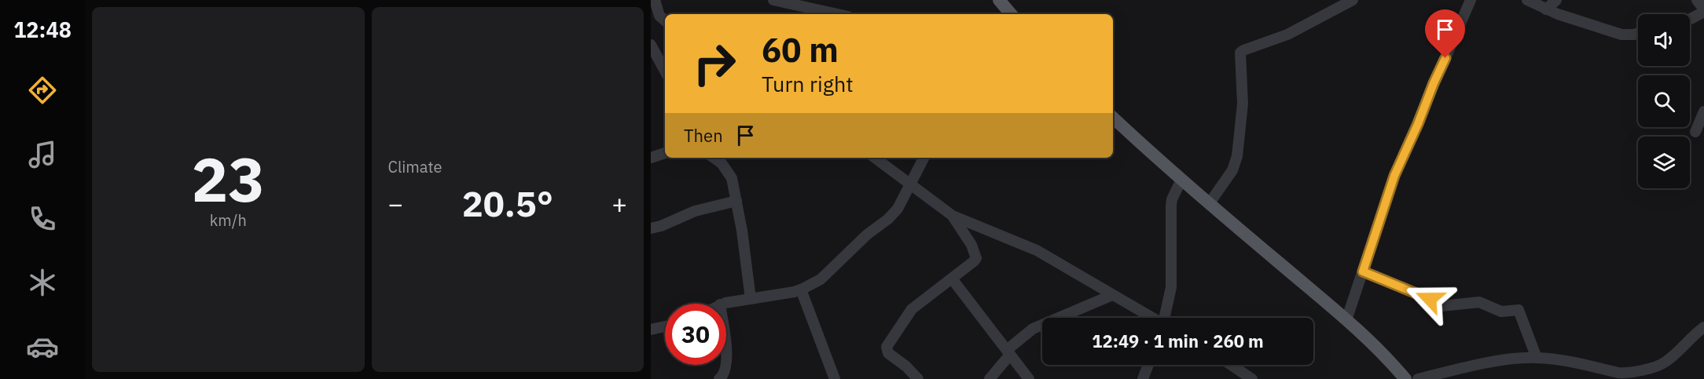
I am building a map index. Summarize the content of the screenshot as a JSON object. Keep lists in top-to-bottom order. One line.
{"page":{"tabs":"12:48","tile":[["23","km/h"],"Climate"],"turn":["60 m","Turn right"],"then":"Then","heat":["−","20.5°","+"],"limit":"30","trip":"12:49 · 1 min · 260 m"}}
